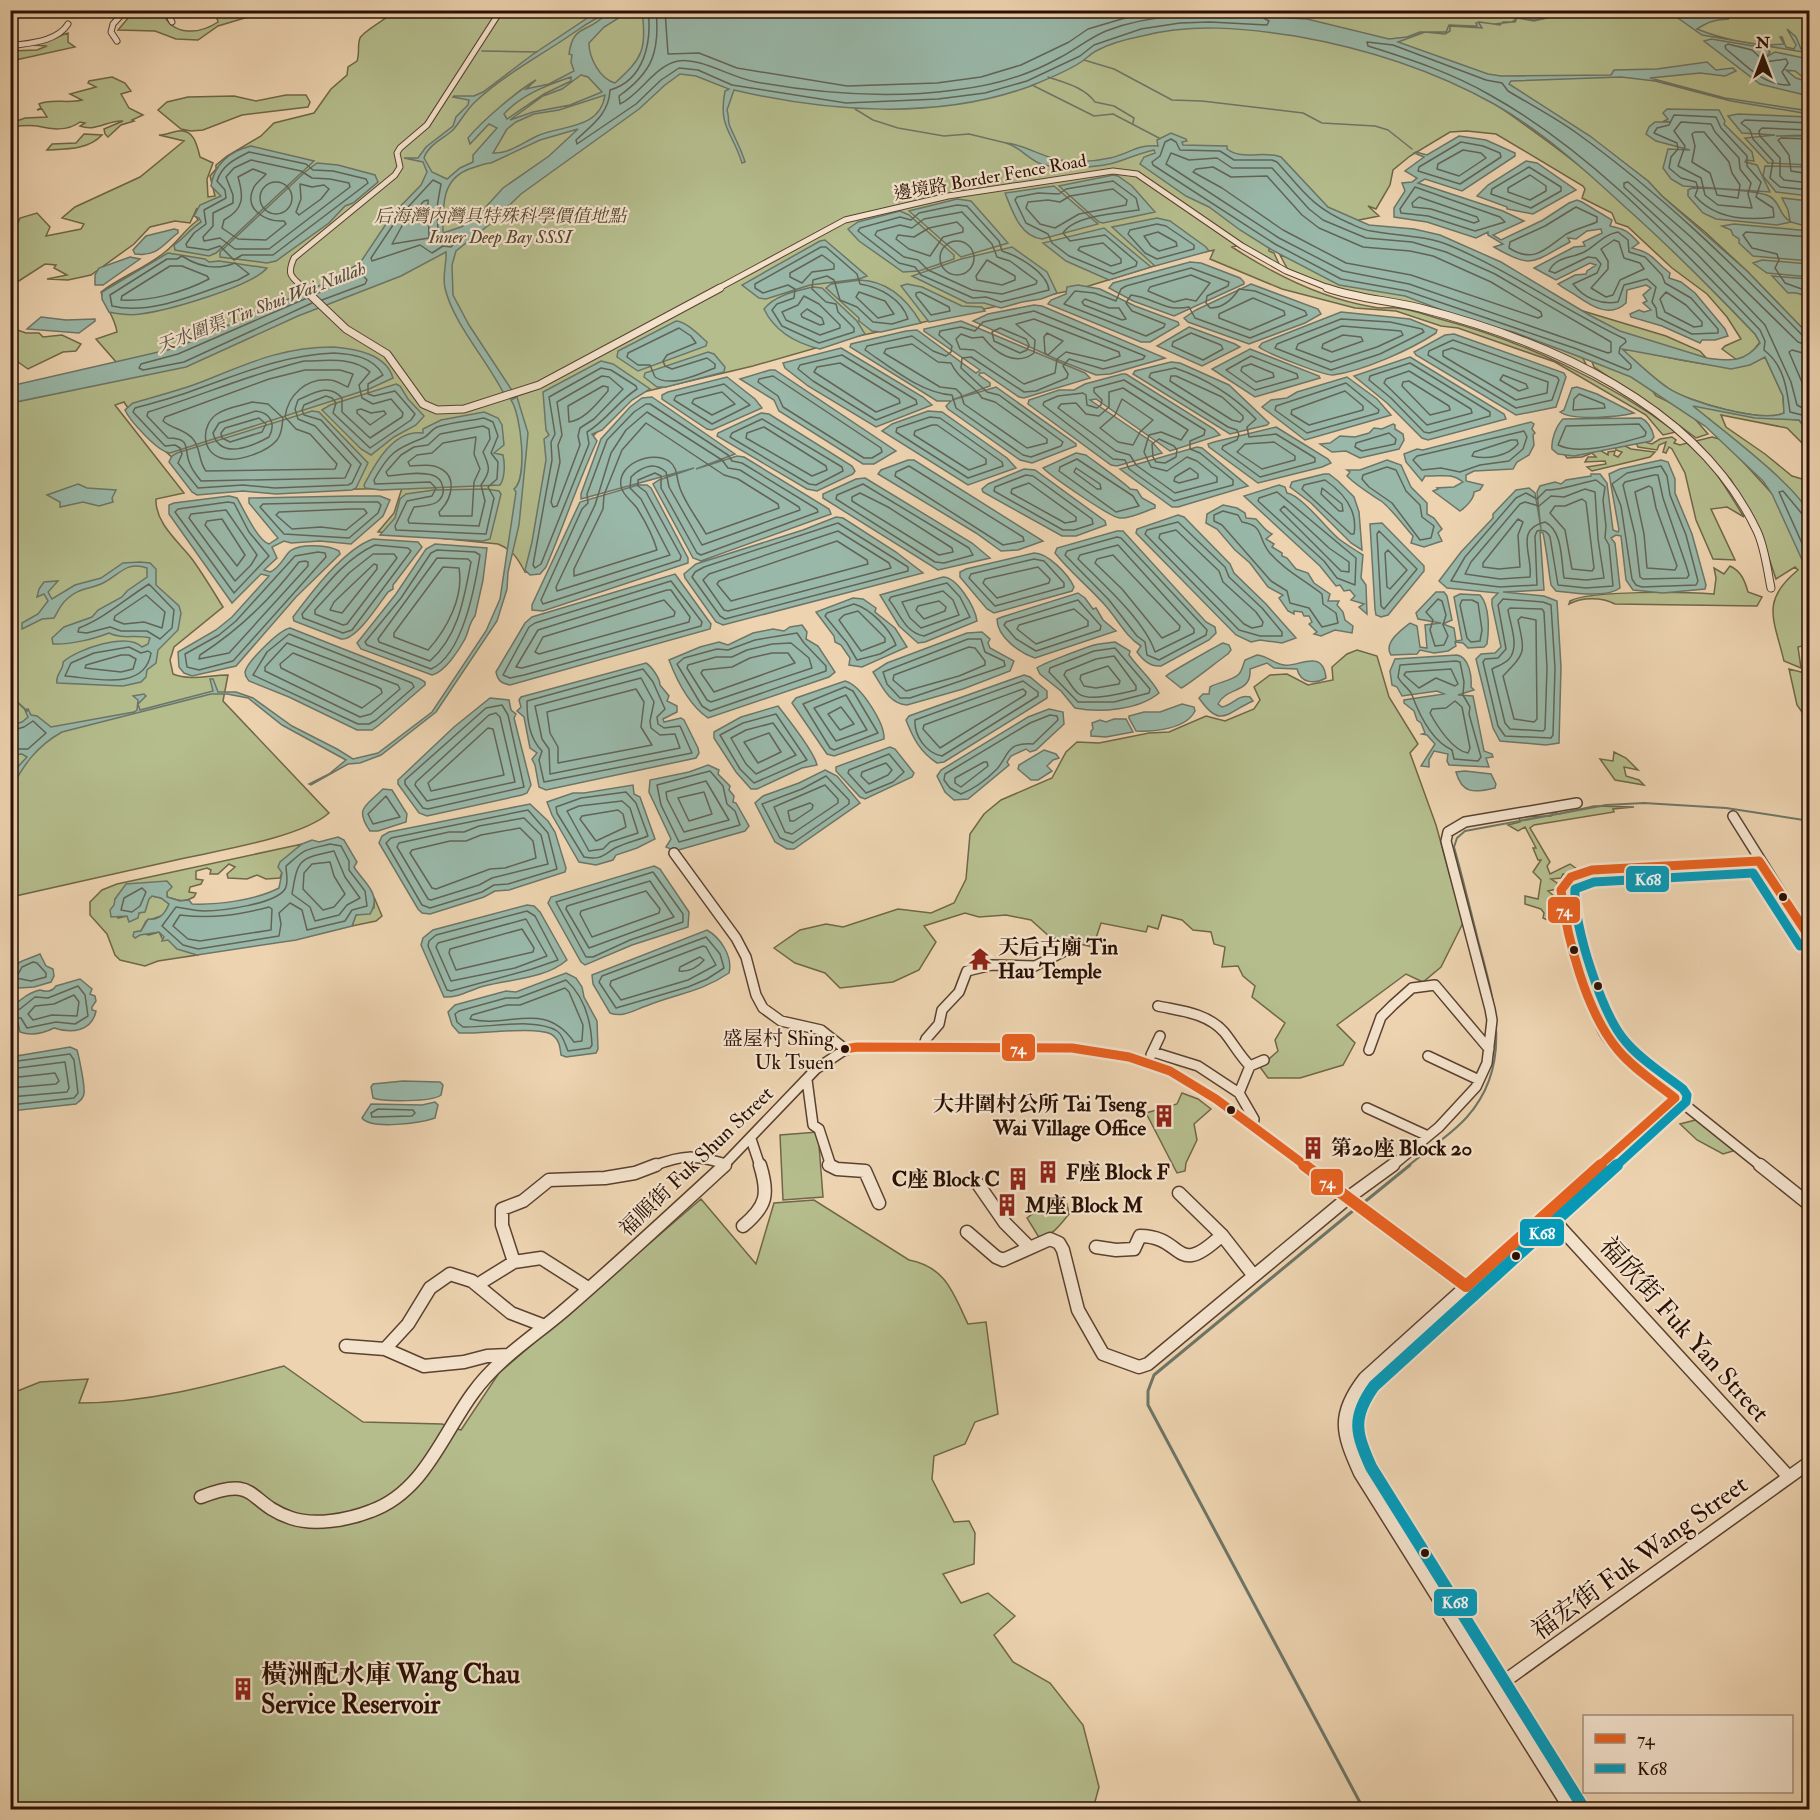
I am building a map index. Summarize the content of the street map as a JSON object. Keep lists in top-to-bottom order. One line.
{"streets":{"street":["邊境路 Border Fence Road","福順街 Fuk Shun Street","福欣街 Fuk Yan Street","福宏街 Fuk Wang Street"]},"crossings":[["福欣街 Fuk Yan Street","福宏街 Fuk Wang Street"]],"water":["天水圍渠 Tin Shui Wai Nullah"],"parks":["后海灣內灣具特殊科學價值地點 Inner Deep Bay SSSI"],"places":{"temple":["天后古廟 Tin Hau Temple"],"other":["盛屋村 Shing Uk Tsuen"],"building":["大井圍村公所 Tai Tseng Wai Village Office","第20座 Block 20","F座 Block F","C座 Block C","M座 Block M","橫洲配水庫 Wang Chau Service Reservoir"]},"lines":["transit line 74","transit line K68"],"legend":["74","K68"],"north":"top"}
